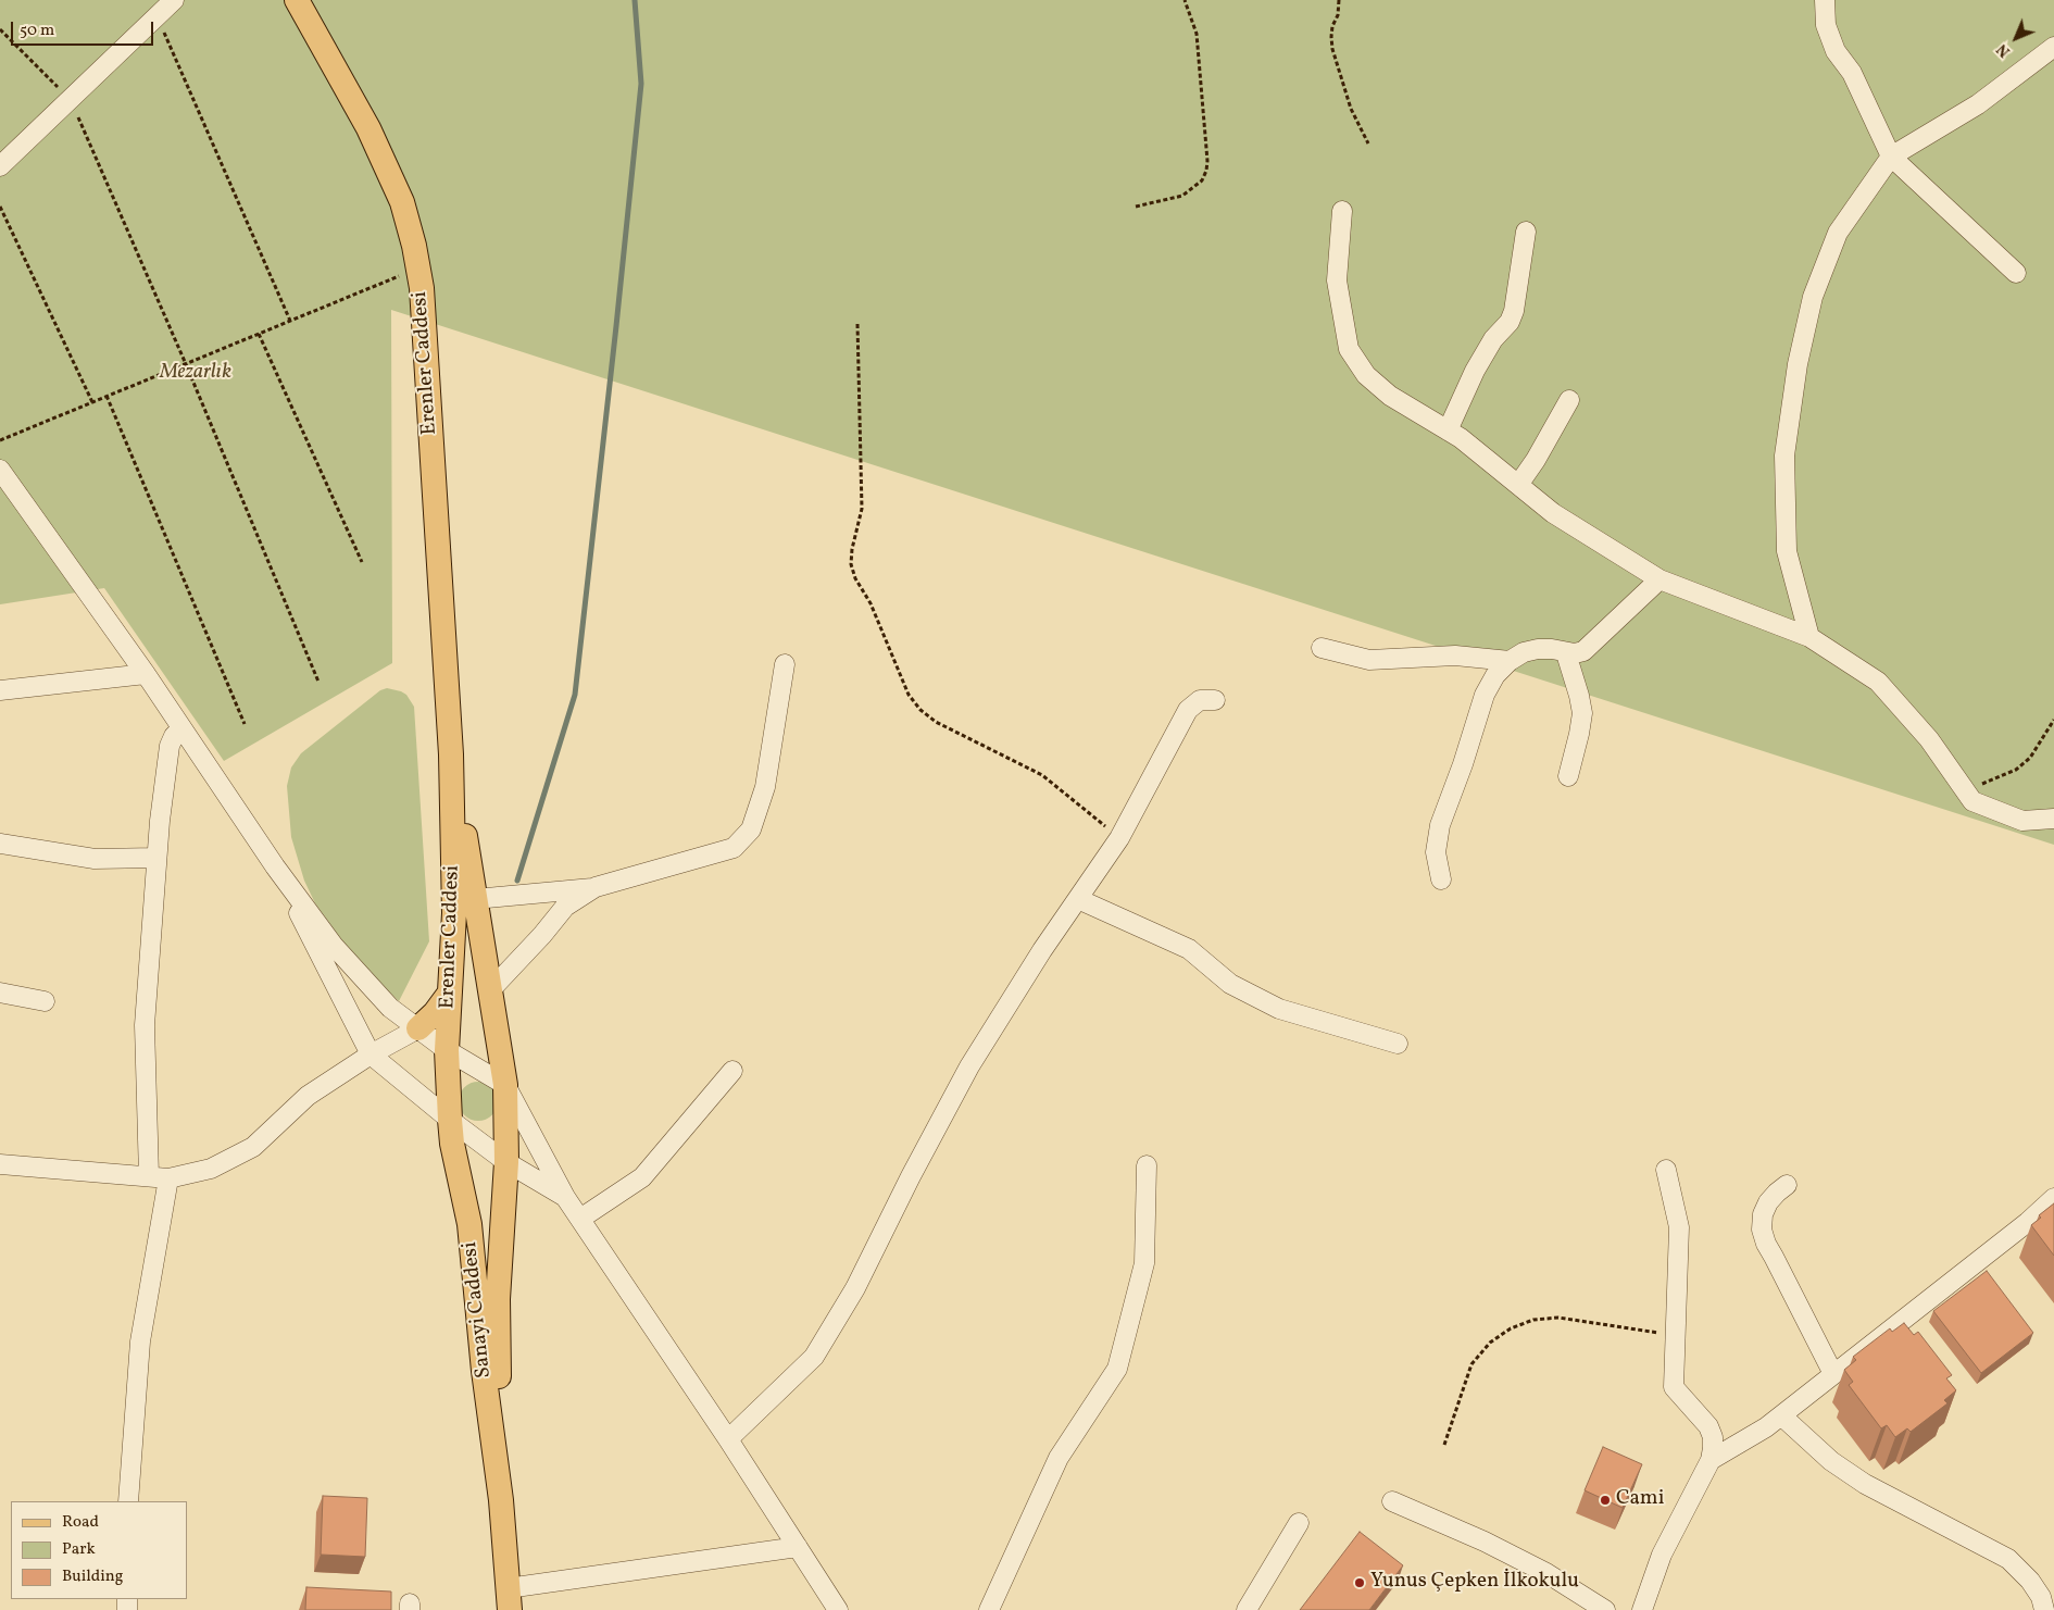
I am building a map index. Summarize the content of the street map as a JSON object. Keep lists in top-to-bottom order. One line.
{"streets":{"main road":["Erenler Caddesi","Sanayi Caddesi"]},"crossings":[["Erenler Caddesi","Sanayi Caddesi"]],"parks":["Mezarlık"],"places":["Cami","Yunus Çepken İlkokulu"],"legend":["Road","Park","Building"],"scale_bar":"50 m","north":"bottom left"}
